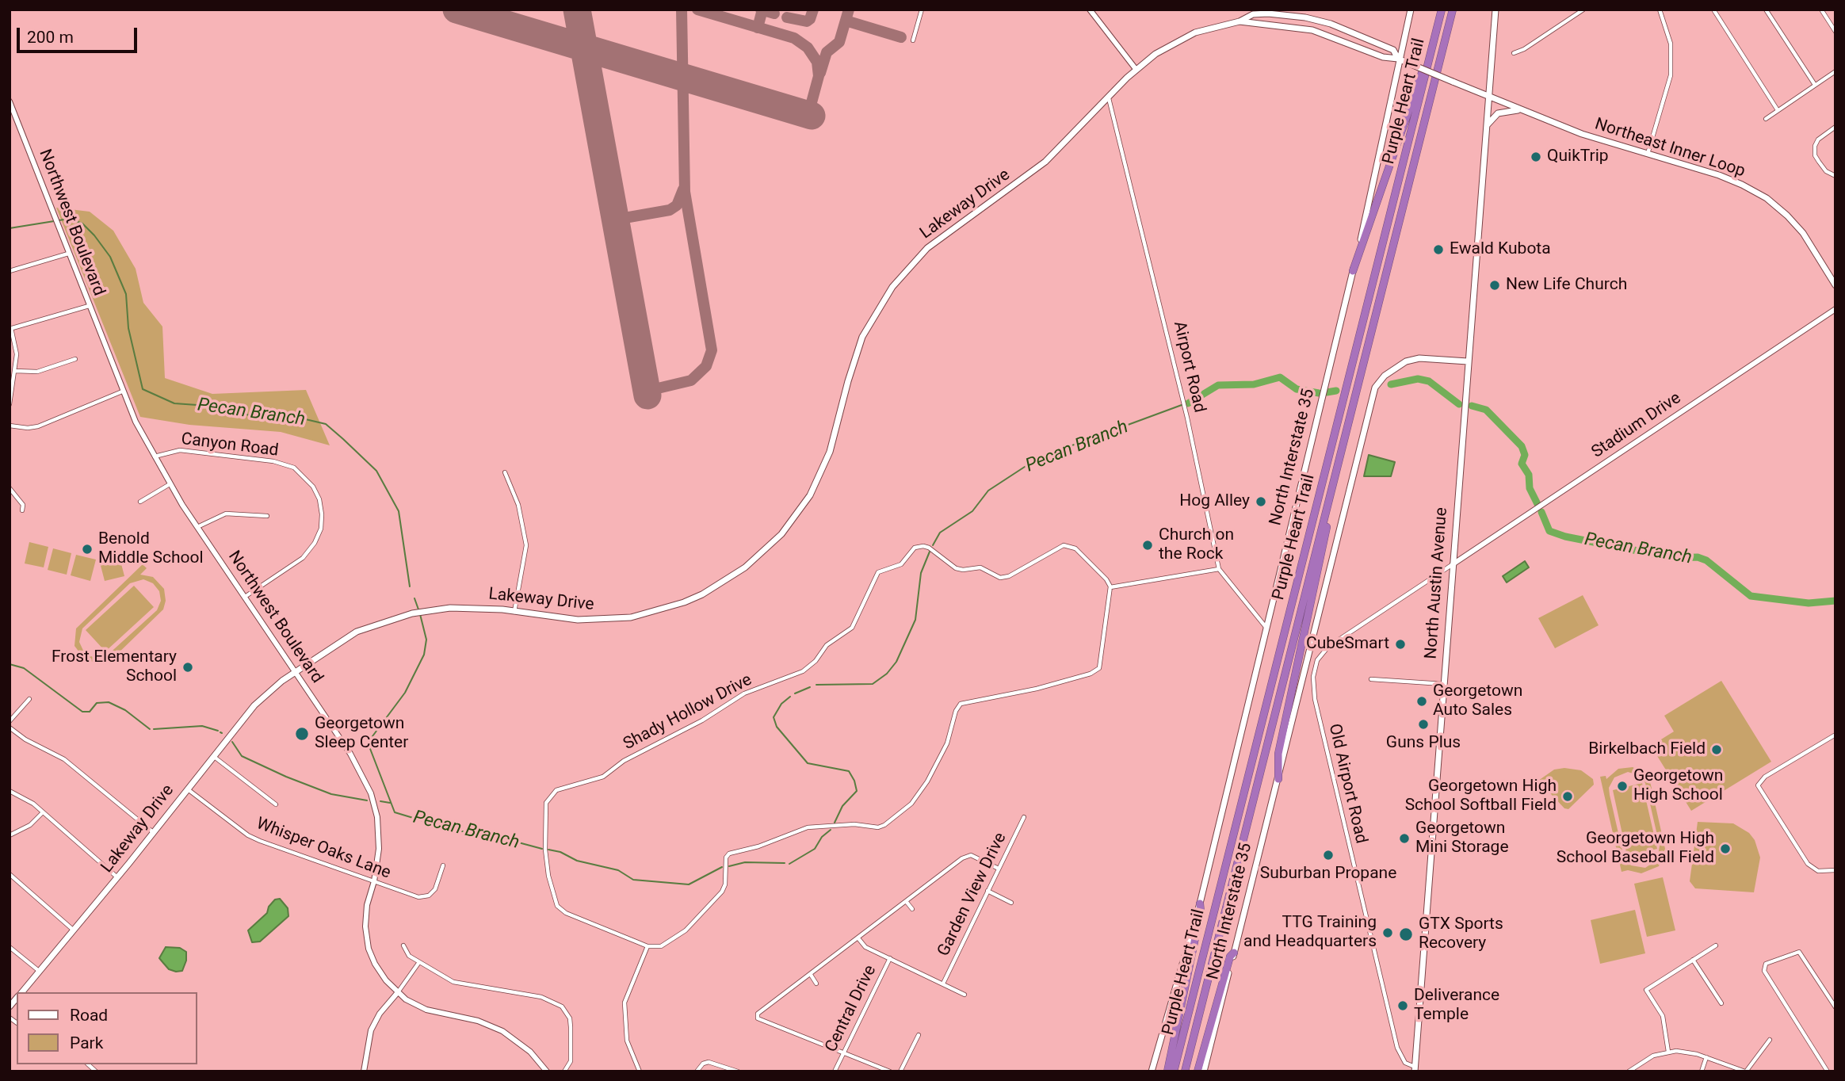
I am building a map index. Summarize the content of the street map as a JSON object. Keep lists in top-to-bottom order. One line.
{"streets":{"highway":["Purple Heart Trail"],"main road":["Northeast Inner Loop","Lakeway Drive","North Interstate 35","North Austin Avenue"],"street":["Northwest Boulevard","Airport Road","Stadium Drive","Canyon Road","Shady Hollow Drive","Old Airport Road","Whisper Oaks Lane","Garden View Drive","Central Drive"]},"crossings":[["Northeast Inner Loop","Lakeway Drive"],["Northeast Inner Loop","North Austin Avenue"],["Lakeway Drive","Northwest Boulevard"],["Lakeway Drive","Airport Road"],["Lakeway Drive","North Interstate 35"],["Lakeway Drive","North Austin Avenue"],["Lakeway Drive","Whisper Oaks Lane"],["Northwest Boulevard","Canyon Road"],["Northwest Boulevard","Whisper Oaks Lane"],["Airport Road","North Interstate 35"],["Stadium Drive","North Austin Avenue"],["Stadium Drive","Old Airport Road"],["North Interstate 35","North Austin Avenue"],["North Austin Avenue","Old Airport Road"]],"water":["Pecan Branch"],"places":["QuikTrip","Ewald Kubota","New Life Church","Hog Alley","Church on the Rock","Benold Middle School","CubeSmart","Frost Elementary School","Georgetown Auto Sales","Guns Plus","Georgetown Sleep Center","Birkelbach Field","Georgetown High School","Georgetown High School Softball Field","Georgetown Mini Storage","Georgetown High School Baseball Field","Suburban Propane","TTG Training and Headquarters","GTX Sports Recovery","Deliverance Temple"],"legend":["Road","Park"],"scale_bar":"200 m"}
